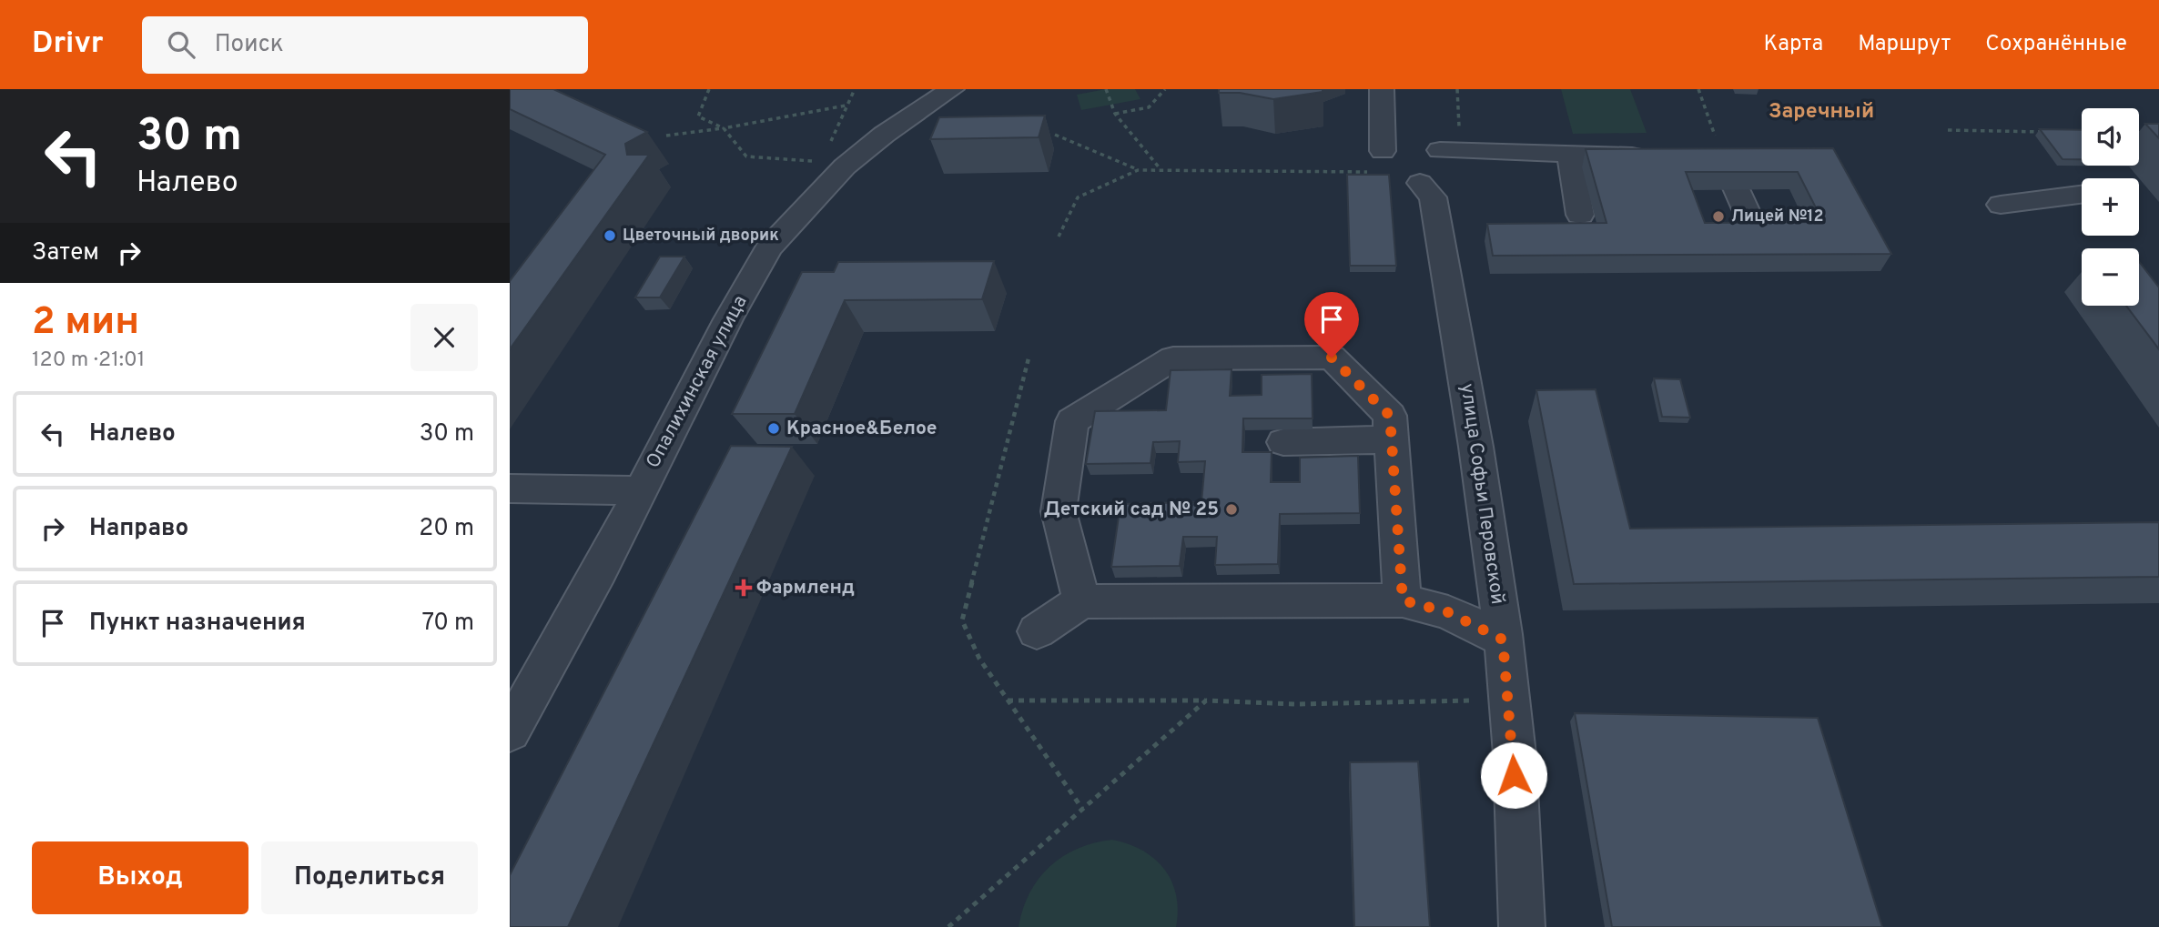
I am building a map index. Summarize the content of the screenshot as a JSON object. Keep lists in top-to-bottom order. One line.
{"streets":{"street":["Опалихинская улица","улица Софьи Перовской"]},"districts":["Заречный"],"places":{"other":["Лицей №12","Цветочный дворик","Красное&Белое","Детский сад № 25"],"health":["Фармленд"]},"page":{"header":"Drivr","search":"Поиск","nav":["Карта","Маршрут","Сохранённые"],"turn":["30 m","Налево"],"map_buttons":["+","−"],"then":"Затем","heading":["2 мин","120 m · 21:01"],"list":[{"name":"Налево","value":"30 m"},{"name":"Направо","value":"20 m"},{"name":"Пункт назначения","value":"70 m"}],"buttons":["Выход","Поделиться"]}}
